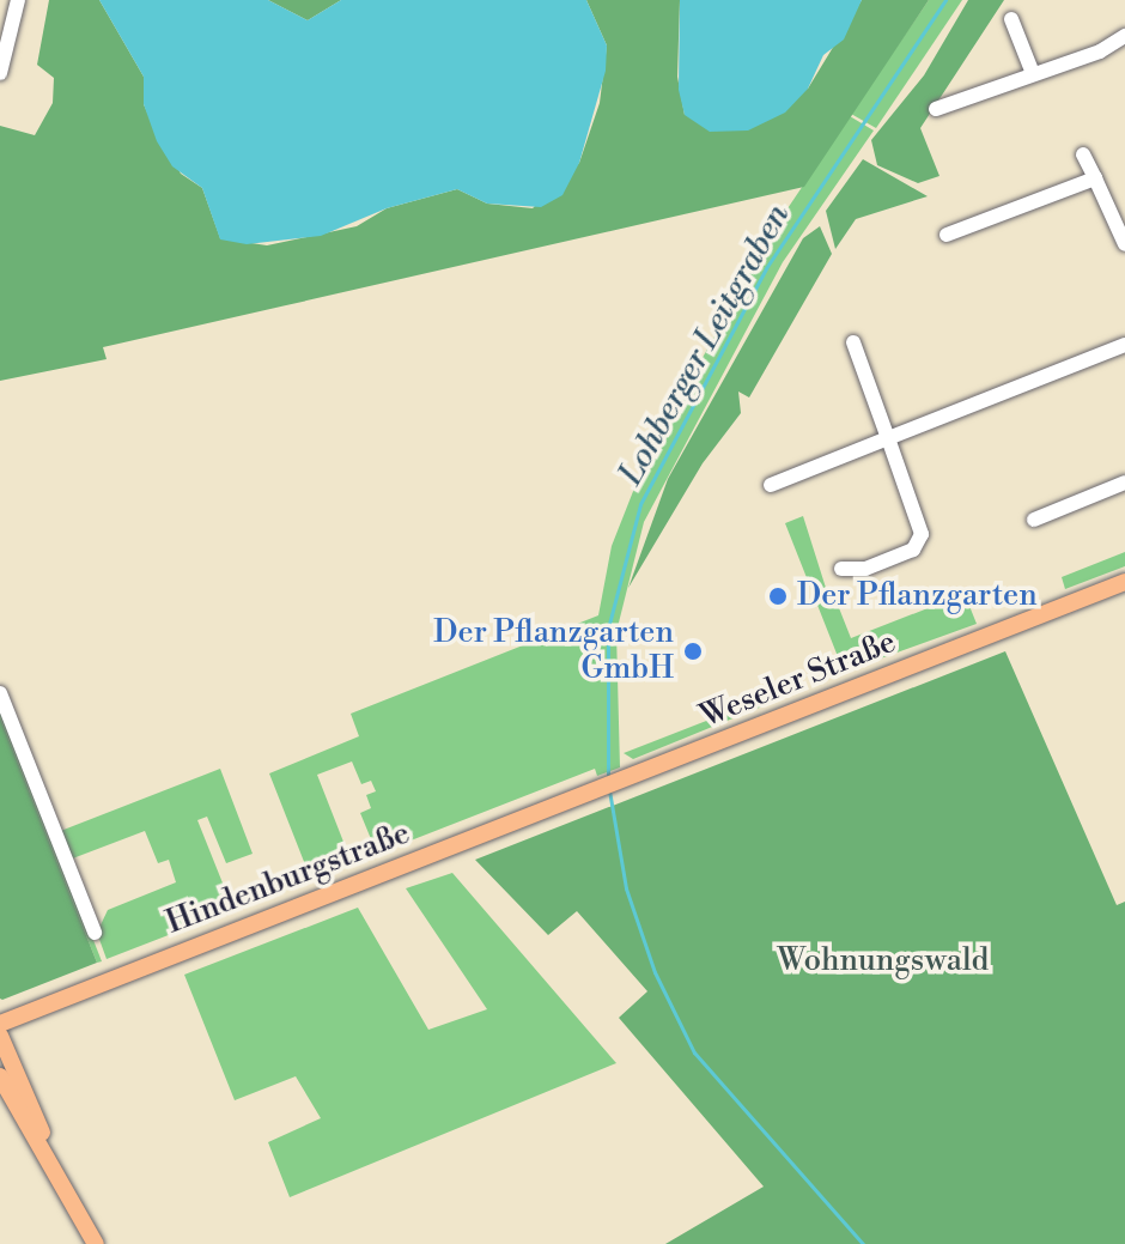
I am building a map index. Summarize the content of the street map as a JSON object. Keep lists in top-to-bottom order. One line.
{"streets":{"main road":["Weseler Straße","Hindenburgstraße"]},"crossings":[["Weseler Straße","Hindenburgstraße"]],"water":["Lohberger Leitgraben"],"parks":["Wohnungswald"],"places":["Der Pflanzgarten","Der Pflanzgarten GmbH"]}
